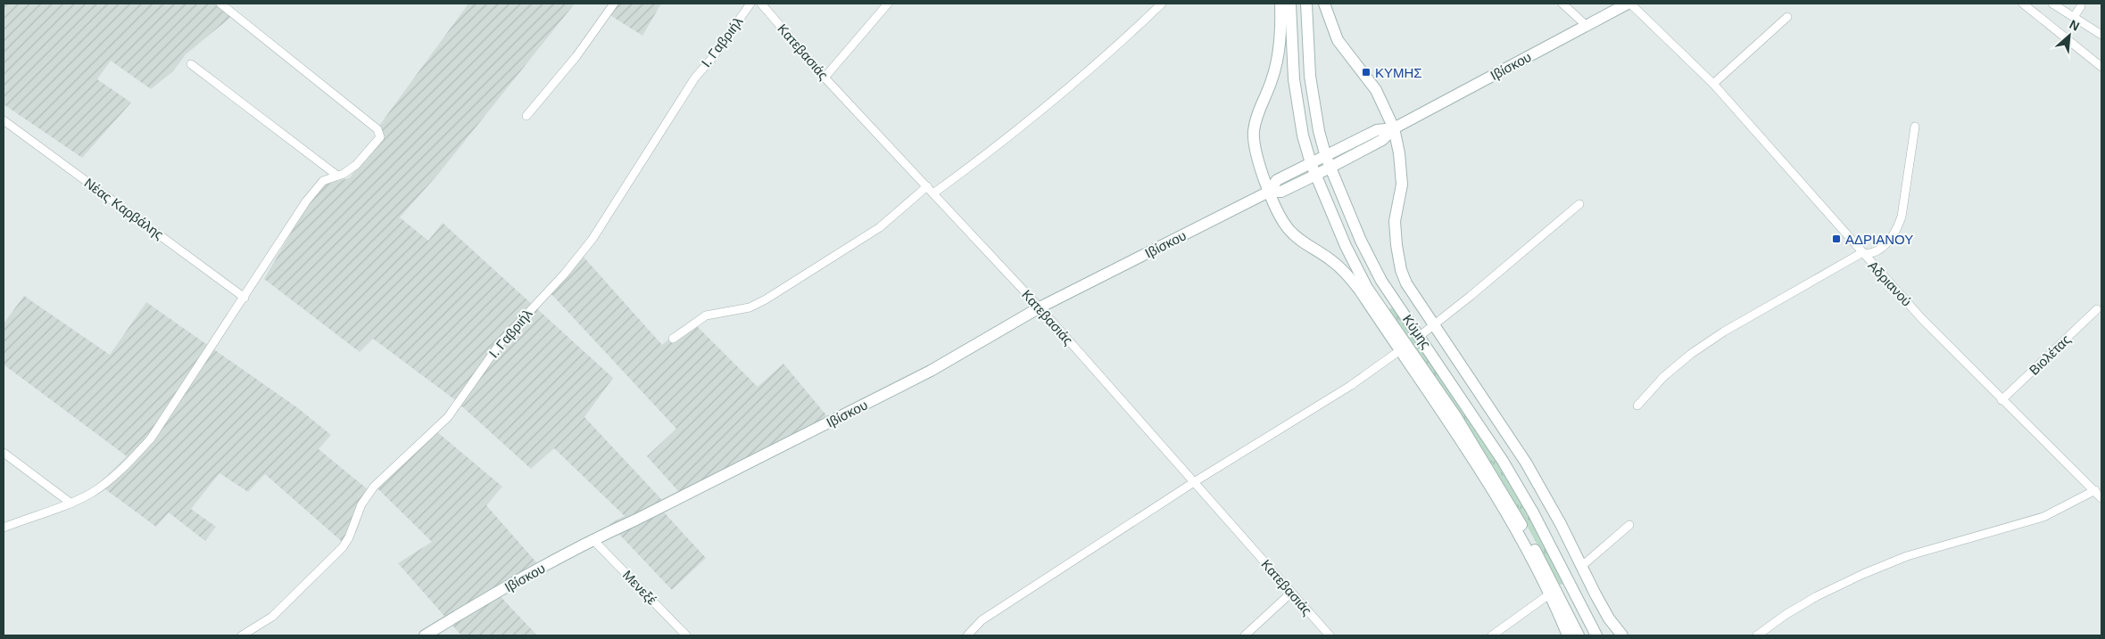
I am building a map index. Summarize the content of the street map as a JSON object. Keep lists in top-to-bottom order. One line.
{"streets":{"street":["Ι. Γαβριήλ","Κατεβασιάς","Ιβίσκου","Νέας Καρβάλης","Αδριανού","Κύμης","Βιολέτας","Μενεξέ"]},"crossings":[["Κατεβασιάς","Ιβίσκου"],["Ιβίσκου","Αδριανού"],["Ιβίσκου","Κύμης"],["Ιβίσκου","Μενεξέ"],["Αδριανού","Βιολέτας"]],"places":{"transit":["ΚΥΜΗΣ","ΑΔΡΙΑΝΟΥ"]},"north":"top right"}
